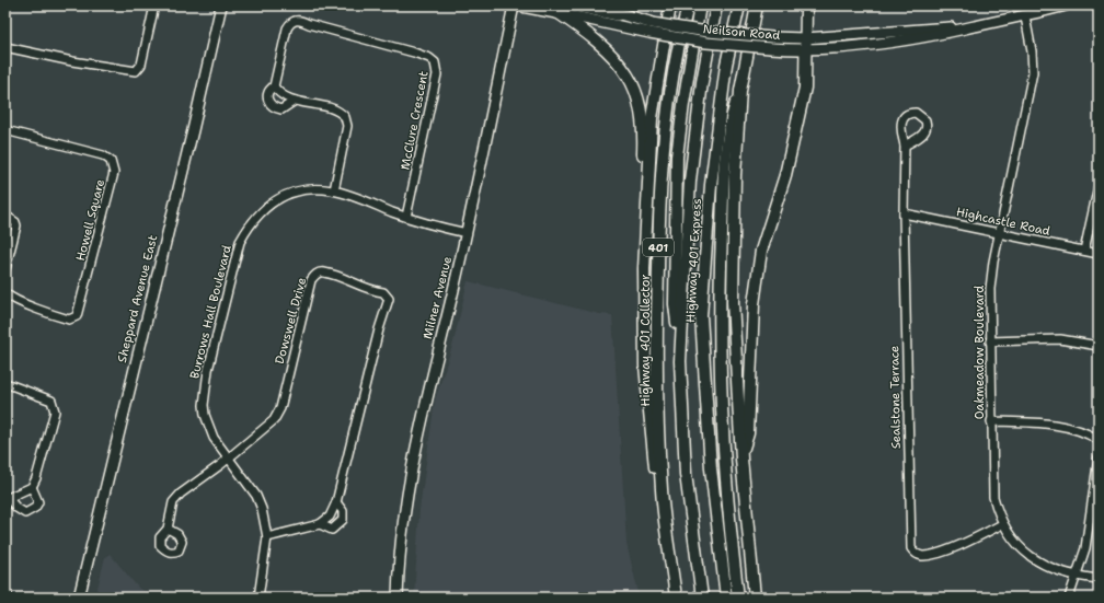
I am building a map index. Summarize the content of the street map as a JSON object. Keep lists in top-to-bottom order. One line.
{"streets":{"highway":["401","Highway 401 Express","Highway 401 Collector"],"main road":["Neilson Road","Milner Avenue","Sheppard Avenue East"],"street":["McClure Crescent","Howell Square","Highcastle Road","Burrows Hall Boulevard","Dowswell Drive","Oakmeadow Boulevard","Sealstone Terrace"]},"crossings":[["Neilson Road","Milner Avenue"],["Neilson Road","Oakmeadow Boulevard"],["McClure Crescent","Burrows Hall Boulevard"],["Highcastle Road","Oakmeadow Boulevard"],["Highcastle Road","Sealstone Terrace"],["Milner Avenue","Burrows Hall Boulevard"],["Burrows Hall Boulevard","Dowswell Drive"],["Oakmeadow Boulevard","Sealstone Terrace"]]}
